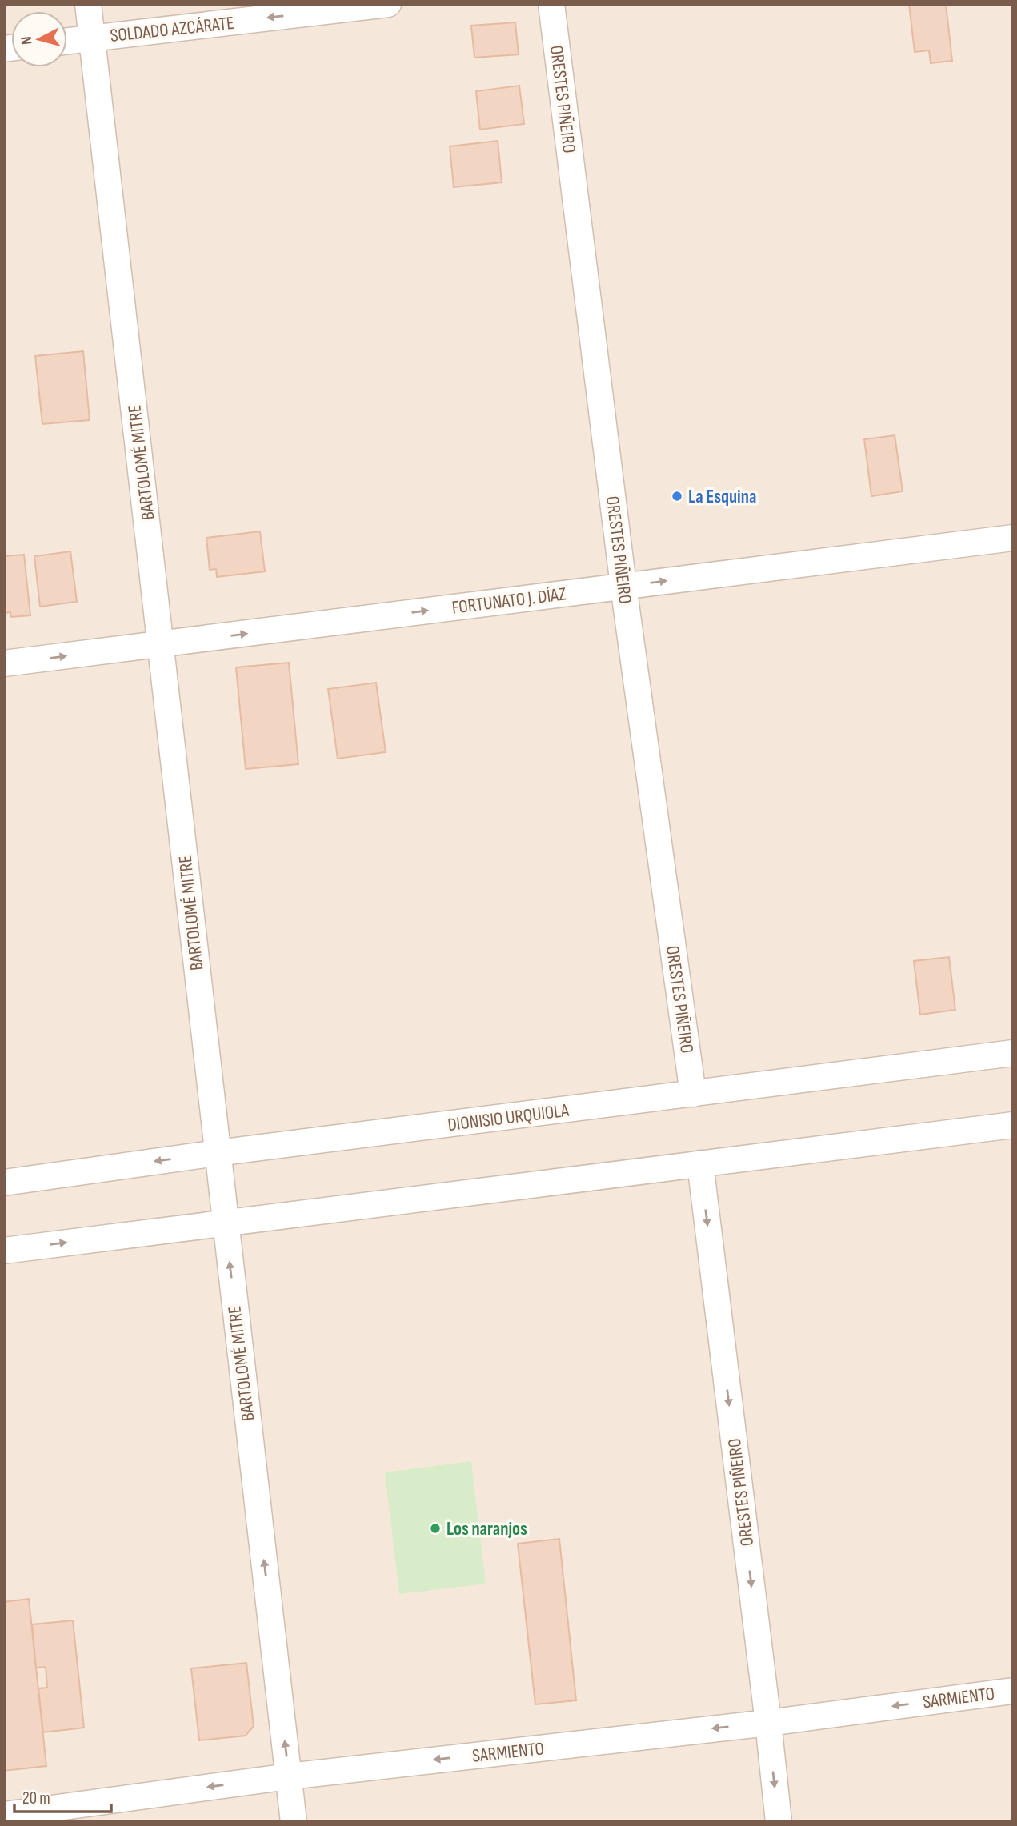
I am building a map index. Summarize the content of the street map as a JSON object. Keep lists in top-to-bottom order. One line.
{"streets":{"street":["SOLDADO AZCÁRATE","ORESTES PIÑEIRO","BARTOLOMÉ MITRE","FORTUNATO J. DÍAZ","DIONISIO URQUIOLA","SARMIENTO"]},"crossings":[["SOLDADO AZCÁRATE","BARTOLOMÉ MITRE"],["ORESTES PIÑEIRO","FORTUNATO J. DÍAZ"],["ORESTES PIÑEIRO","DIONISIO URQUIOLA"],["ORESTES PIÑEIRO","SARMIENTO"],["BARTOLOMÉ MITRE","FORTUNATO J. DÍAZ"],["BARTOLOMÉ MITRE","DIONISIO URQUIOLA"],["BARTOLOMÉ MITRE","SARMIENTO"]],"one_way":["SOLDADO AZCÁRATE","ORESTES PIÑEIRO","FORTUNATO J. DÍAZ","SARMIENTO"],"places":["La Esquina","Los naranjos"],"scale_bar":"20 m","north":"left"}
